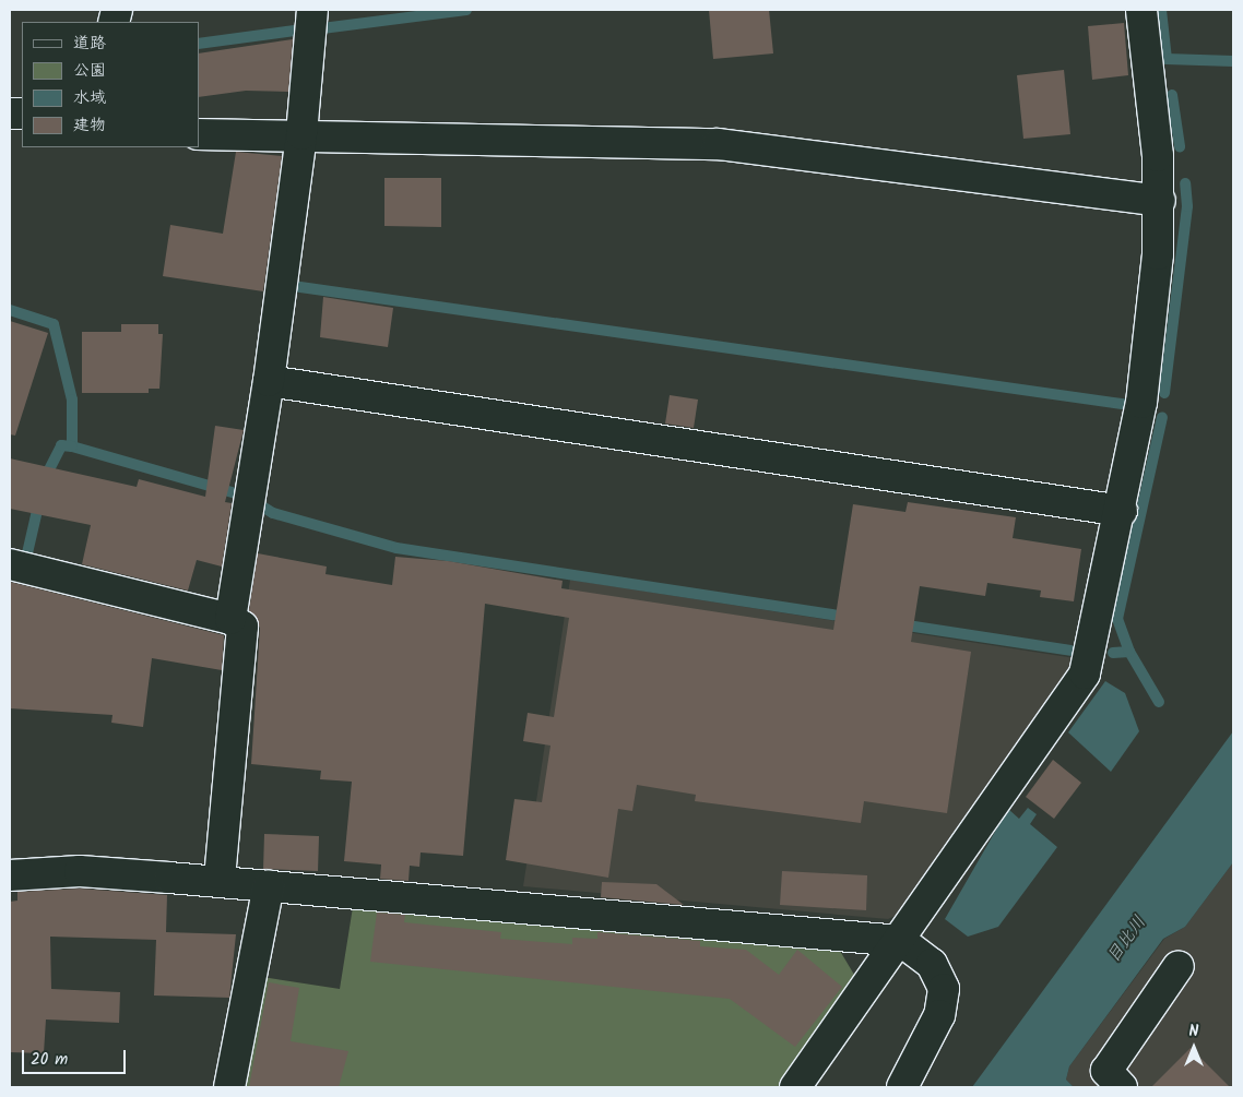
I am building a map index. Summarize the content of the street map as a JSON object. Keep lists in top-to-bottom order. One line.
{"water":["目比川"],"legend":["道路","公園","水域","建物"],"scale_bar":"20 m","north":"top"}
